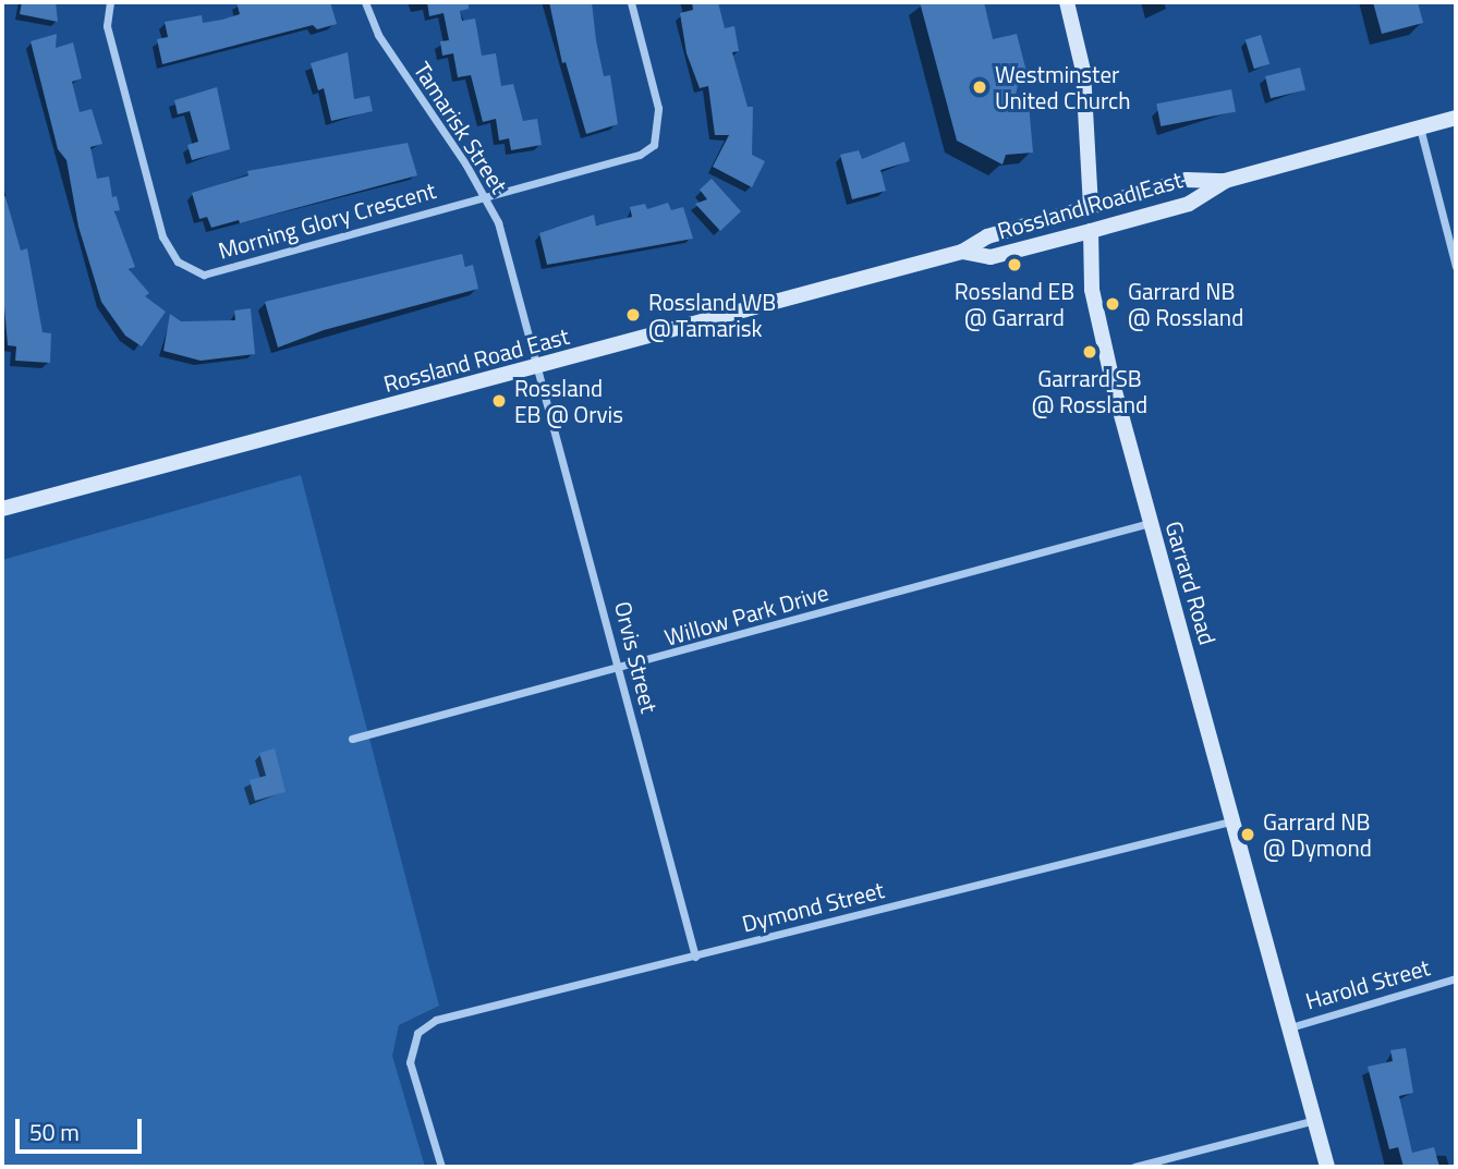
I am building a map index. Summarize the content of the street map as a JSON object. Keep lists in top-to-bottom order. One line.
{"streets":{"main road":["Rossland Road East","Garrard Road"],"street":["Tamarisk Street","Morning Glory Crescent","Willow Park Drive","Orvis Street","Dymond Street","Harold Street"]},"crossings":[["Tamarisk Street","Rossland Road East"],["Tamarisk Street","Morning Glory Crescent"],["Tamarisk Street","Orvis Street"],["Rossland Road East","Garrard Road"],["Rossland Road East","Orvis Street"],["Garrard Road","Willow Park Drive"],["Garrard Road","Dymond Street"],["Garrard Road","Harold Street"],["Willow Park Drive","Orvis Street"],["Orvis Street","Dymond Street"]],"places":["Westminster United Church","Rossland EB @ Garrard","Garrard NB @ Rossland","Rossland WB @ Tamarisk","Garrard SB @ Rossland","Rossland EB @ Orvis","Garrard NB @ Dymond"],"scale_bar":"50 m"}
